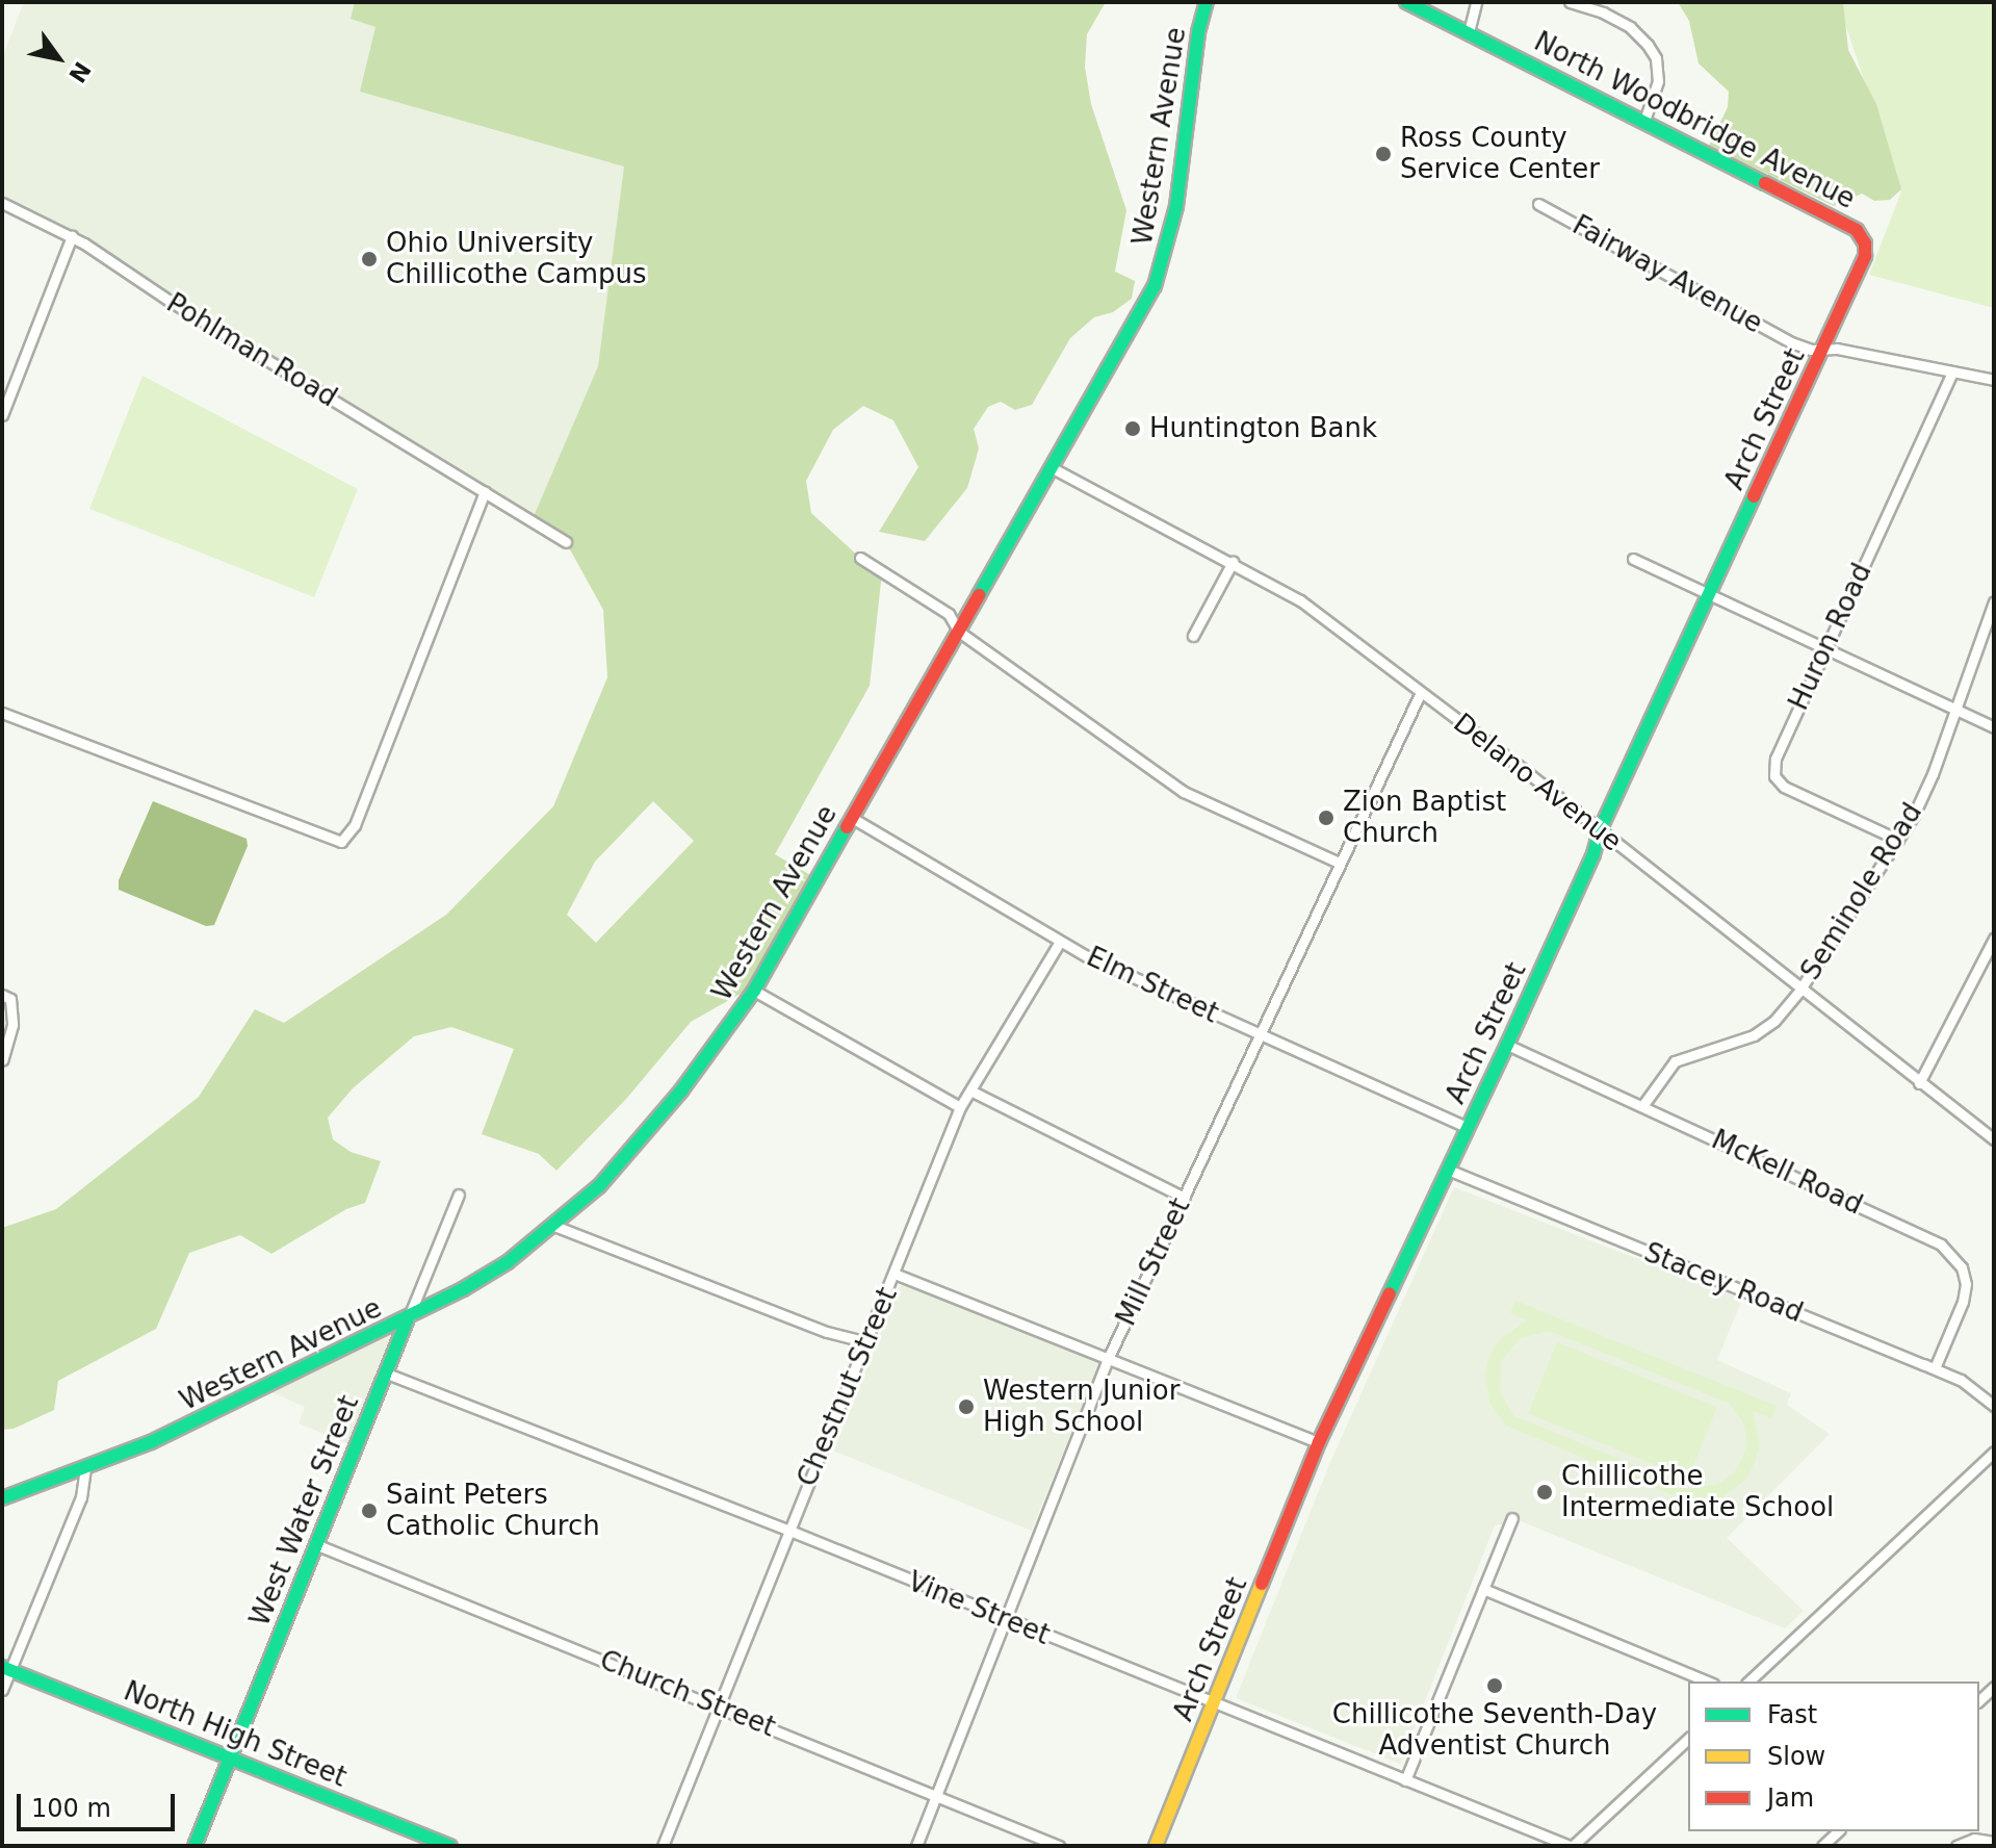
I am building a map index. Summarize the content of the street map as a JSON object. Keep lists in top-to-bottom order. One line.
{"streets":{"street":["North Woodbridge Avenue","Western Avenue","Fairway Avenue","Pohlman Road","Arch Street","Huron Road","Delano Avenue","Seminole Road","Elm Street","McKell Road","Mill Street","Stacey Road","Chestnut Street","West Water Street","Vine Street","Church Street","North High Street"]},"crossings":[["North Woodbridge Avenue","Arch Street"],["Western Avenue","Delano Avenue"],["Western Avenue","Elm Street"],["Western Avenue","West Water Street"],["Fairway Avenue","Arch Street"],["Fairway Avenue","Huron Road"],["Arch Street","Delano Avenue"],["Arch Street","Elm Street"],["Arch Street","McKell Road"],["Arch Street","Stacey Road"],["Arch Street","Vine Street"],["Huron Road","Seminole Road"],["Delano Avenue","Seminole Road"],["Delano Avenue","Mill Street"],["Seminole Road","McKell Road"],["Elm Street","Mill Street"],["Elm Street","Chestnut Street"],["McKell Road","Stacey Road"],["Mill Street","Vine Street"],["Mill Street","Church Street"],["Chestnut Street","Vine Street"],["Chestnut Street","Church Street"],["West Water Street","Vine Street"],["West Water Street","Church Street"],["West Water Street","North High Street"]],"places":["Ross County Service Center","Ohio University Chillicothe Campus","Huntington Bank","Zion Baptist Church","Western Junior High School","Chillicothe Intermediate School","Saint Peters Catholic Church","Chillicothe Seventh-Day Adventist Church"],"legend":["Fast","Slow","Jam"],"scale_bar":"100 m","north":"bottom right"}
